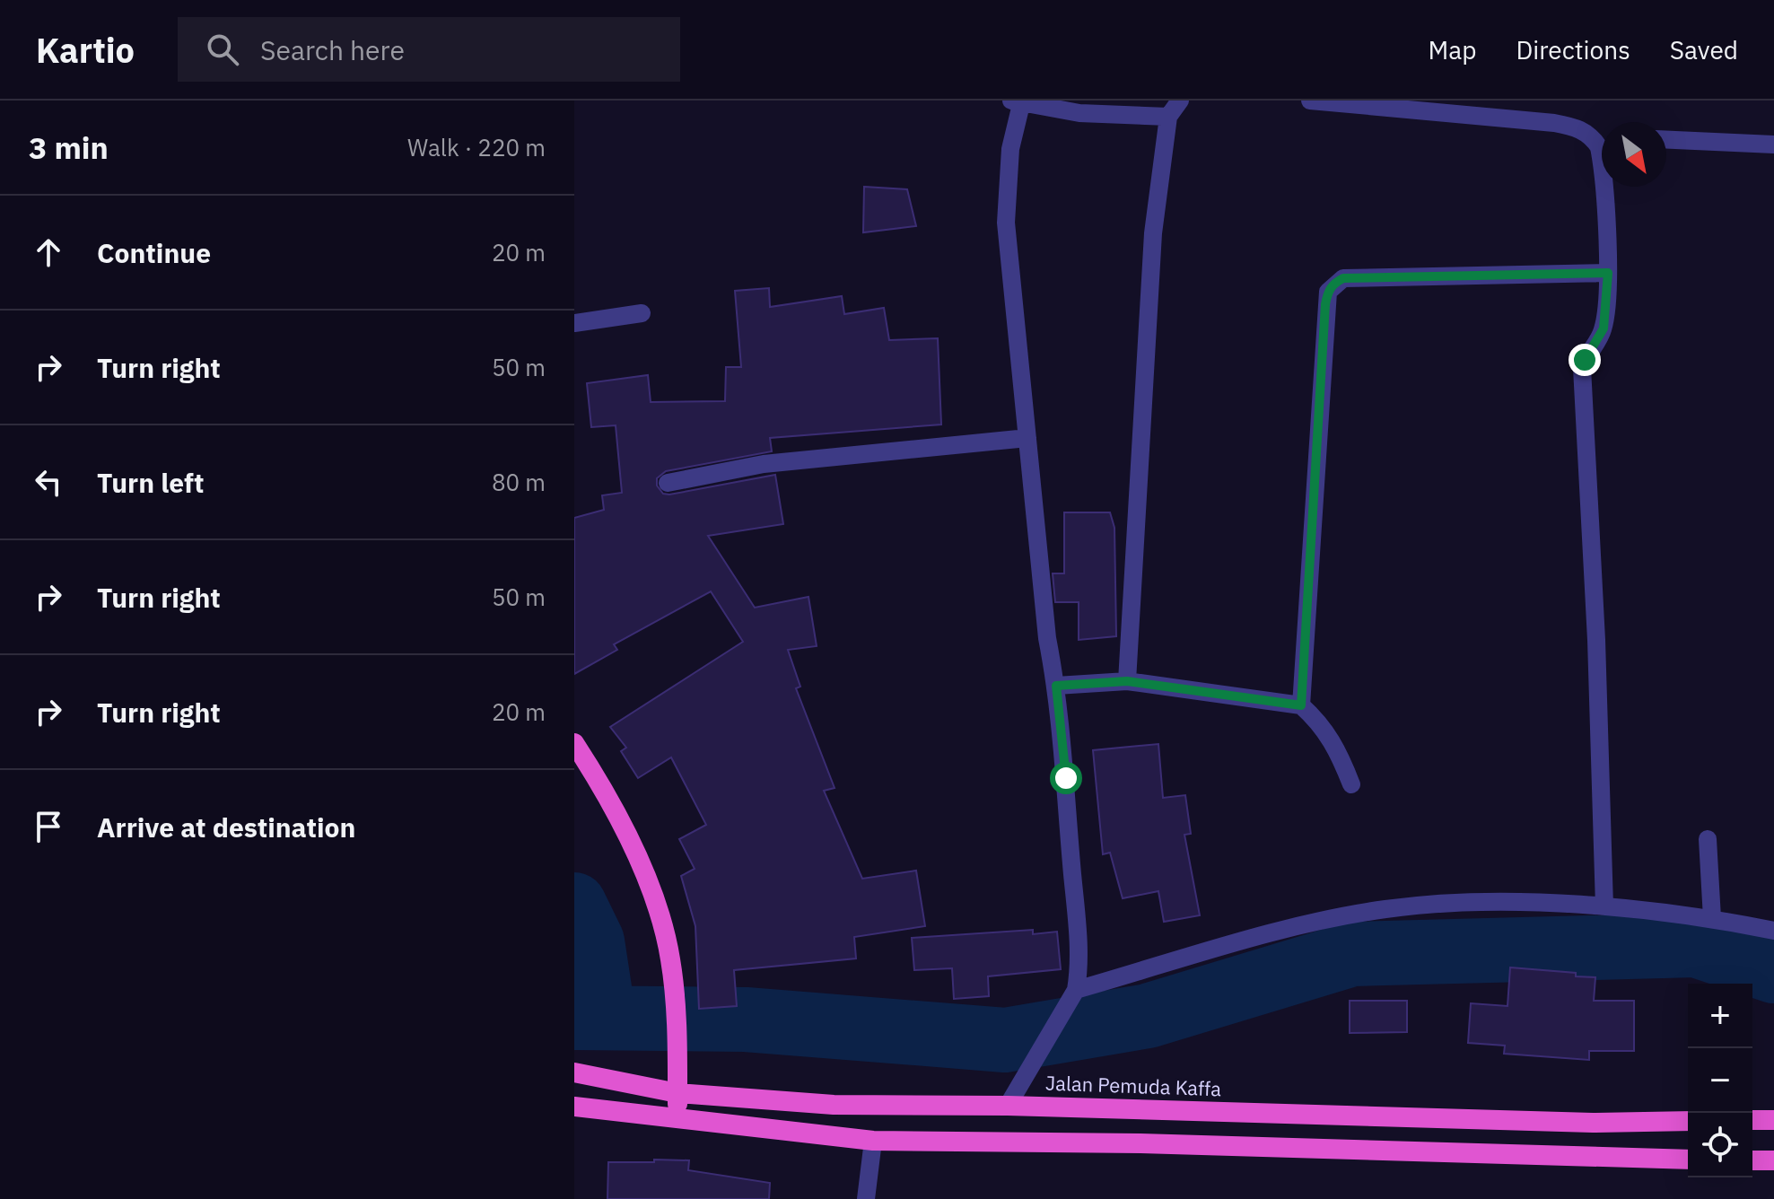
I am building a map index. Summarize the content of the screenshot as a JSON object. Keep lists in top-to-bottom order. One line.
{"streets":{"highway":["Jalan Pemuda Kaffa"]},"north":"bottom right","page":{"header":"Kartio","search":"Search here","nav":["Map","Directions","Saved"],"heading":["3 min","Walk · 220 m"],"list":[["Continue","20 m"],["Turn right","50 m"],["Turn left","80 m"],["Turn right","50 m"],["Turn right","20 m"],"Arrive at destination"],"map_buttons":["+","−"]}}
